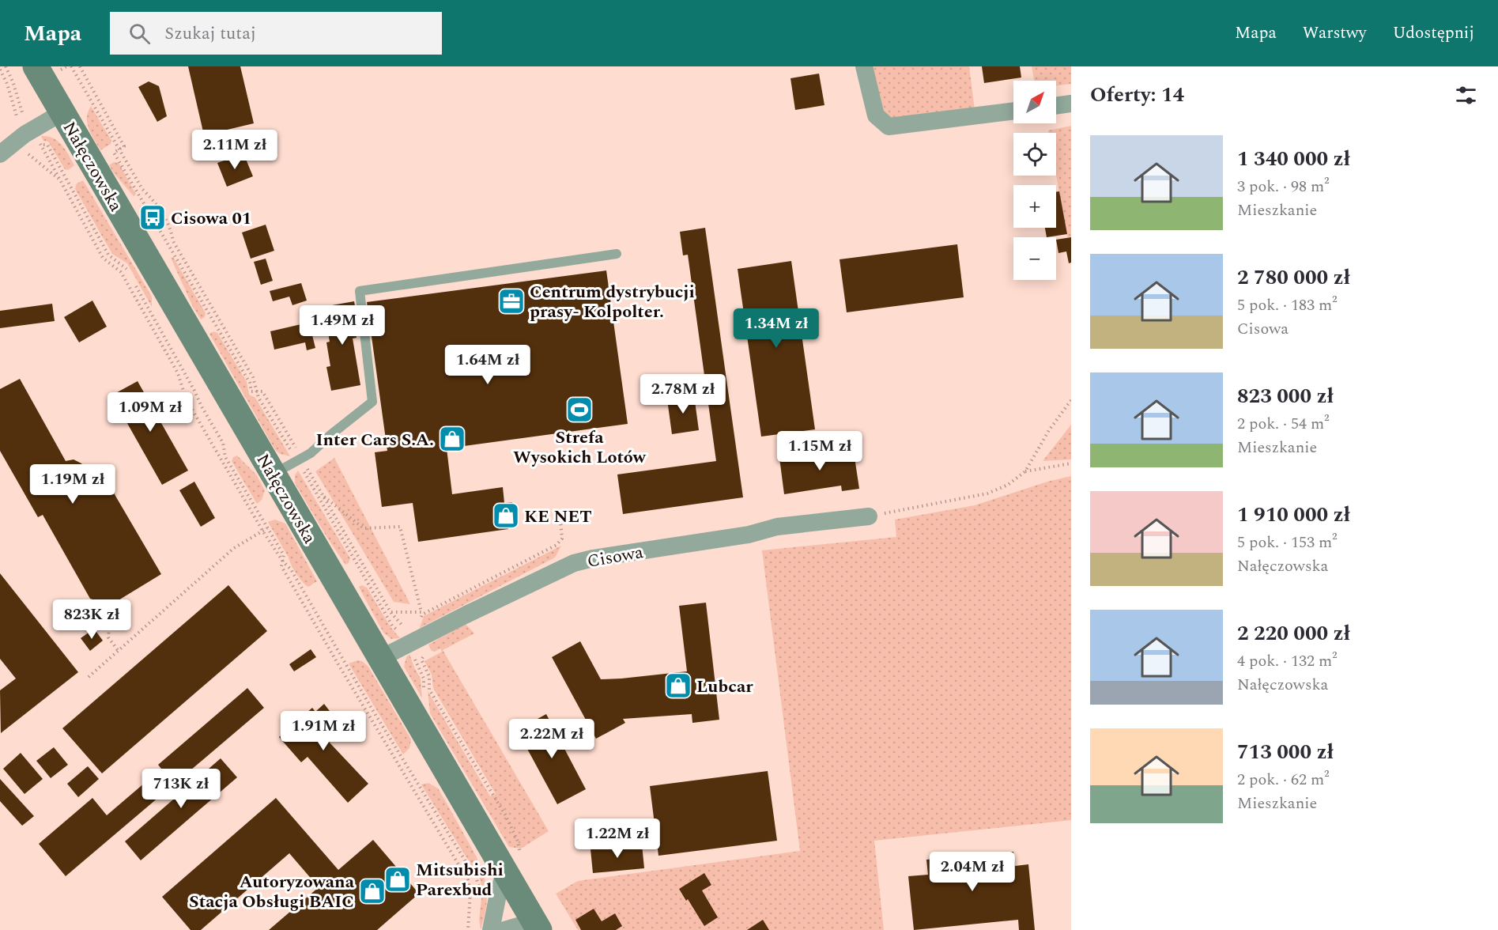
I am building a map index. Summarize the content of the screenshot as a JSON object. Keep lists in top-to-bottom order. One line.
{"streets":{"street":["Nałęczowska","Cisowa"]},"crossings":[["Nałęczowska","Cisowa"]],"places":{"bus stop":["Cisowa 01"],"office":["Centrum dystrybucji prasy- Kolpolter."],"sports":["Strefa Wysokich Lotów"],"shop":["Inter Cars S.A.","KE NET","Lubcar","Mitsubishi Parexbud","Autoryzowana Stacja Obsługi BAIC"]},"north":"top right","page":{"header":"Mapa","search":"Szukaj tutaj","nav":["Mapa","Warstwy","Udostępnij"],"heading":"Oferty: 14","map_buttons":["+","−"],"list":[{"name":"1 340 000 zł","note":"3 pok. · 98 m² · Mieszkanie"},{"name":"2 780 000 zł","note":"5 pok. · 183 m² · Cisowa"},{"name":"823 000 zł","note":"2 pok. · 54 m² · Mieszkanie"},{"name":"1 910 000 zł","note":"5 pok. · 153 m² · Nałęczowska"},{"name":"2 220 000 zł","note":"4 pok. · 132 m² · Nałęczowska"},{"name":"713 000 zł","note":"2 pok. · 62 m² · Mieszkanie"}],"price":["2.11M zł","1.49M zł","1.34M zł","1.64M zł","2.78M zł","1.09M zł","1.15M zł","1.19M zł","823K zł","1.91M zł","2.22M zł","713K zł","1.22M zł","2.04M zł"]}}
